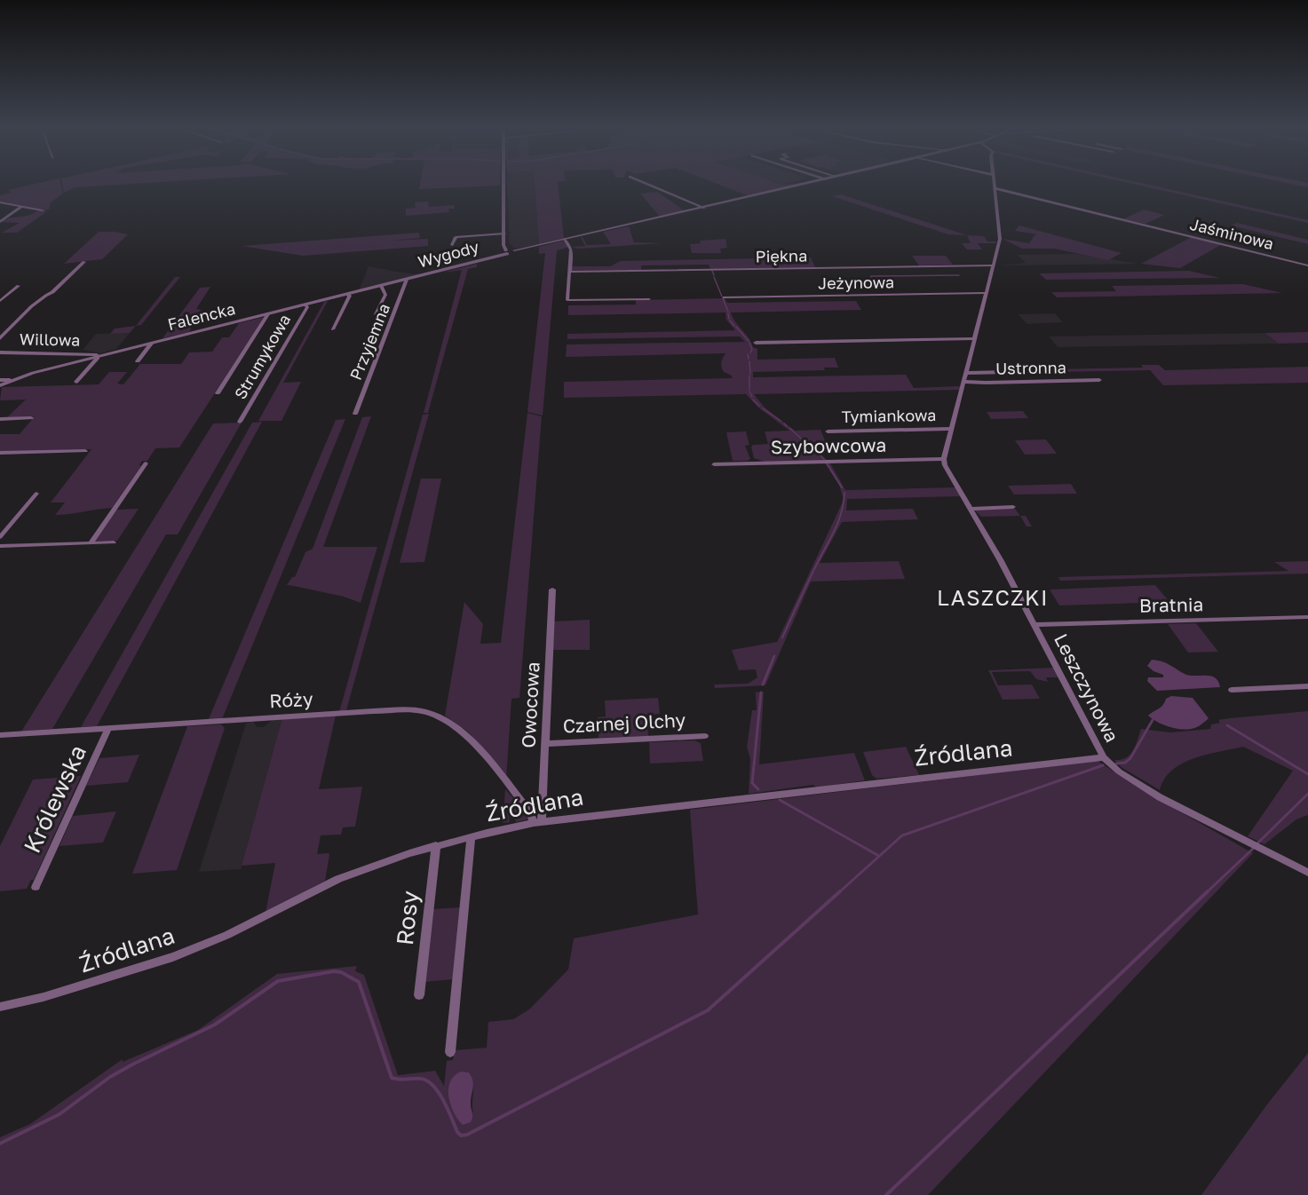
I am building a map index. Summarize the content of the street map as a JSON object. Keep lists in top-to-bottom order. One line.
{"streets":{"street":["Jaśminowa","Wygody","Piękna","Jeżynowa","Falencka","Willowa","Przyjemna","Strumykowa","Ustronna","Tymiankowa","Szybowcowa","Bratnia","Leszczynowa","Róży","Owocowa","Czarnej Olchy","Źródlana","Królewska","Rosy"]},"crossings":[["Wygody","Falencka"],["Wygody","Przyjemna"],["Falencka","Willowa"],["Falencka","Przyjemna"],["Falencka","Strumykowa"],["Szybowcowa","Leszczynowa"],["Bratnia","Leszczynowa"],["Leszczynowa","Źródlana"],["Róży","Owocowa"],["Róży","Źródlana"],["Róży","Królewska"],["Owocowa","Czarnej Olchy"],["Owocowa","Źródlana"],["Źródlana","Rosy"]],"districts":["LASZCZKI"]}
